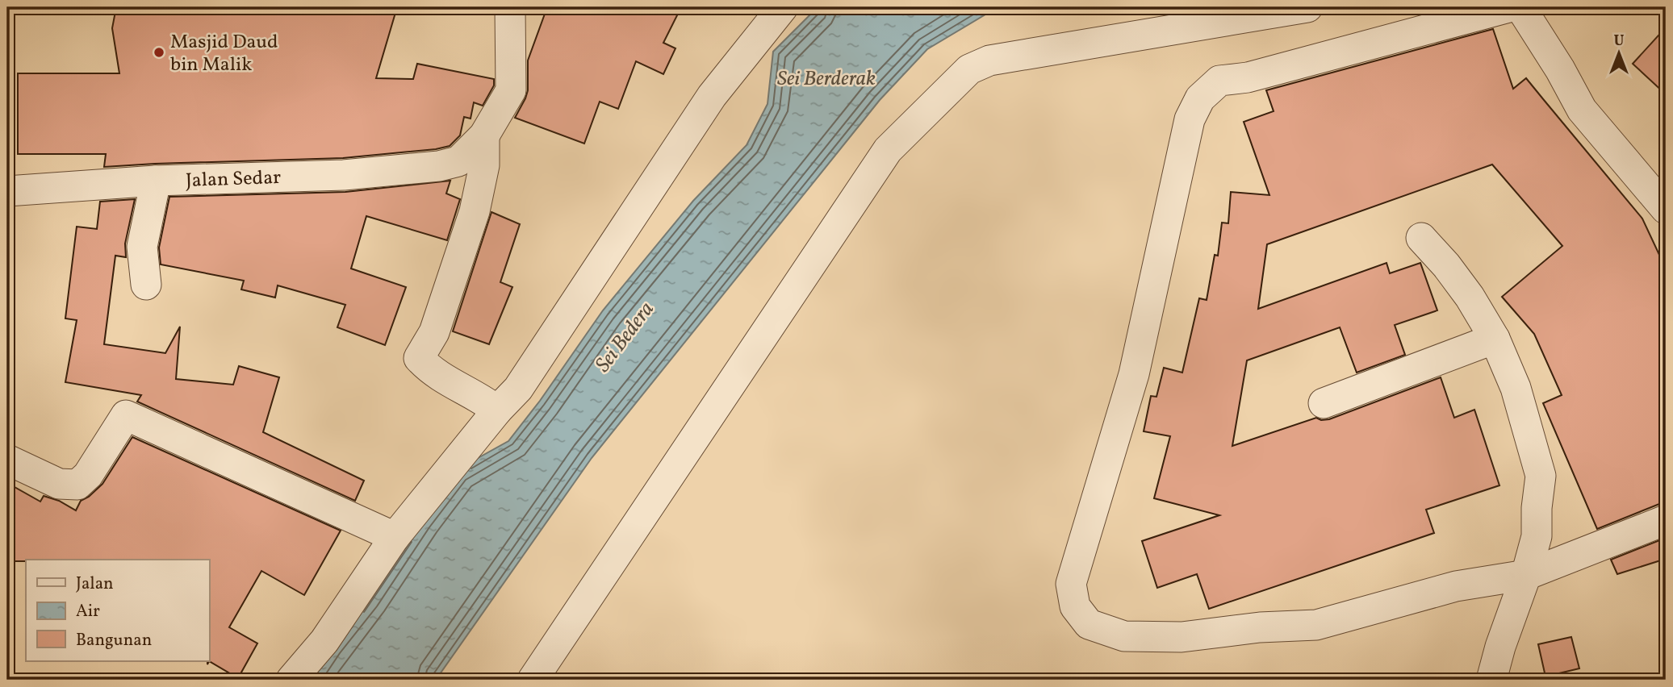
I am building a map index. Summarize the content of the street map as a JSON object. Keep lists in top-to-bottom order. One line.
{"streets":{"street":["Jalan Sedar"]},"water":["Sei Berderak","Sei Bedera"],"places":["Masjid Daud bin Malik"],"legend":["Jalan","Air","Bangunan"],"north":"top"}
